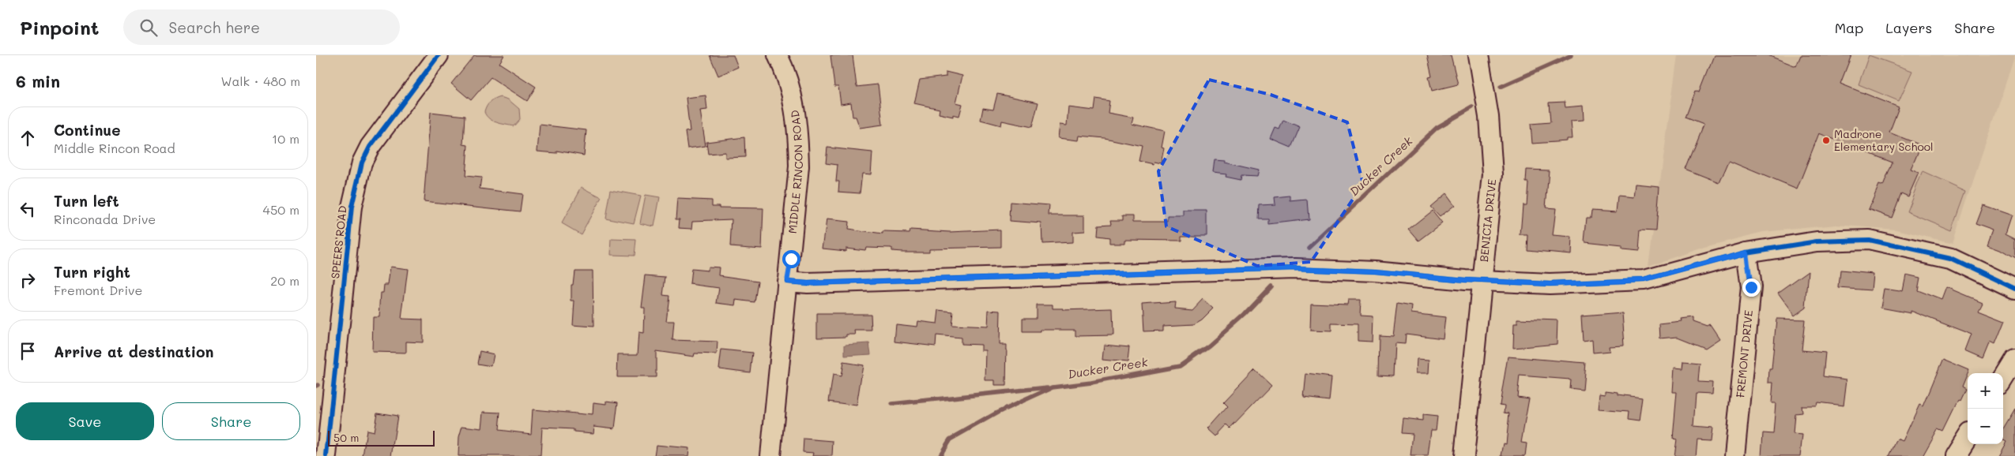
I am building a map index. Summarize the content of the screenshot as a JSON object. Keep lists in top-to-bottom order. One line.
{"streets":{"street":["MIDDLE RINCON ROAD","BENICIA DRIVE","SPEERS ROAD","FREMONT DRIVE"]},"water":["Ducker Creek"],"places":["Madrone Elementary School"],"scale_bar":"50 m","page":{"header":"Pinpoint","search":"Search here","nav":["Map","Layers","Share"],"heading":["6 min","Walk · 480 m"],"list":[["Continue","Middle Rincon Road","10 m"],["Turn left","Rinconada Drive","450 m"],["Turn right","Fremont Drive","20 m"],"Arrive at destination"],"map_buttons":["+","−"],"buttons":["Save","Share"],"scale":"50 m"}}
